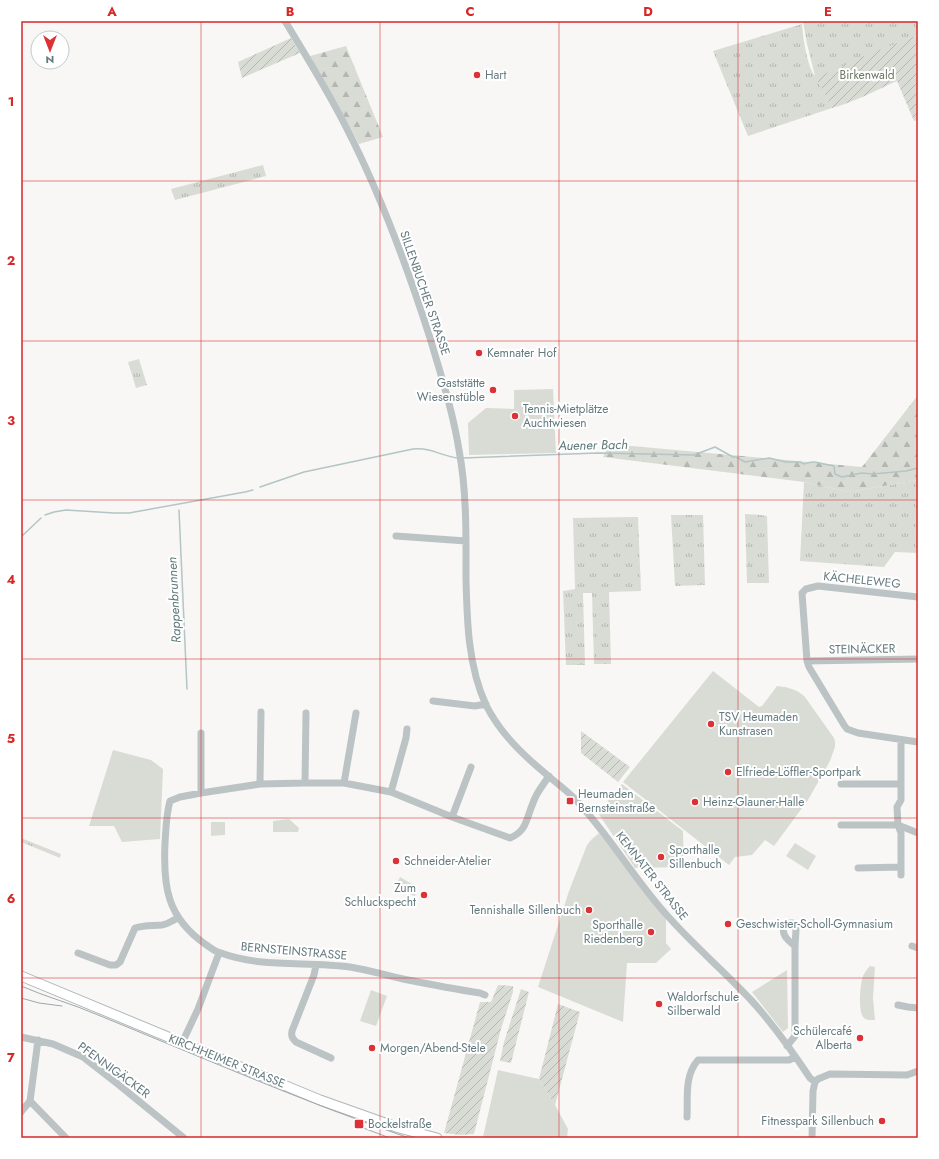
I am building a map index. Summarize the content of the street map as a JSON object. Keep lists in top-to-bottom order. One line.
{"streets":{"main road":["KIRCHHEIMER STRASSE"],"street":["SILLENBUCHER STRASSE","KÄCHELEWEG","STEINÄCKER","KEMNATER STRASSE","BERNSTEINSTRASSE","PFENNIGÄCKER"]},"crossings":[["SILLENBUCHER STRASSE","KEMNATER STRASSE"],["KÄCHELEWEG","STEINÄCKER"],["KEMNATER STRASSE","BERNSTEINSTRASSE"]],"water":["Auener Bach","Rappenbrunnen"],"parks":["Birkenwald"],"places":{"other":["Hart","Kemnater Hof","Gaststätte Wiesenstüble","Tennis-Mietplätze Auchtwiesen","TSV Heumaden Kunstrasen","Elfriede-Löffler-Sportpark","Heinz-Glauner-Halle","Sporthalle Sillenbuch","Schneider-Atelier","Zum Schluckspecht","Tennishalle Sillenbuch","Geschwister-Scholl-Gymnasium","Sporthalle Riedenberg","Waldorfschule Silberwald","Schülercafé Alberta","Morgen/Abend-Stele","Fitnesspark Sillenbuch"],"transit":["Heumaden Bernsteinstraße","Bockelstraße"]},"north":"bottom","grid":{"columns":["A","B","C","D","E"],"rows":["1","2","3","4","5","6","7"]}}
